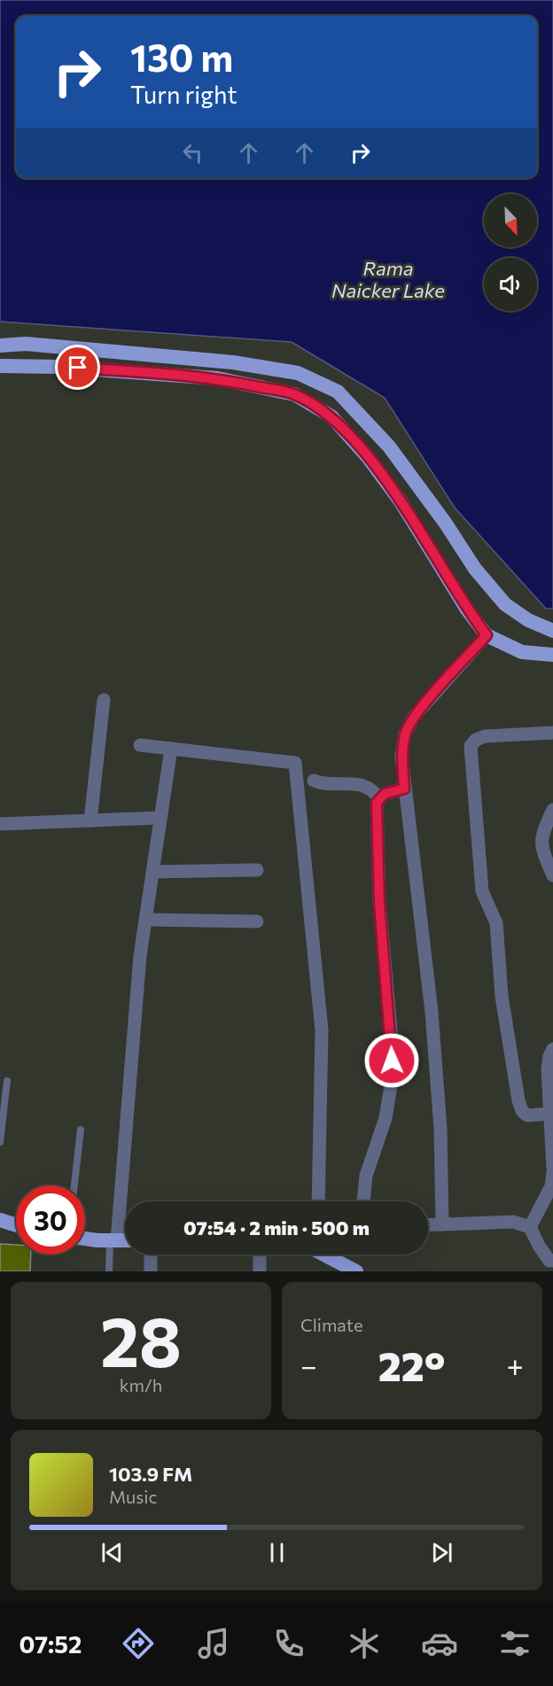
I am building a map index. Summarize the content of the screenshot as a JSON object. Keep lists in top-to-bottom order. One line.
{"water":["Rama Naicker Lake"],"north":"bottom right","page":{"turn":["130 m","Turn right"],"limit":"30","trip":"07:54 · 2 min · 500 m","tile":[["28","km/h"],"Climate"],"heat":["−","22°","+"],"song":["103.9 FM","Music"],"tabs":"07:52"}}
